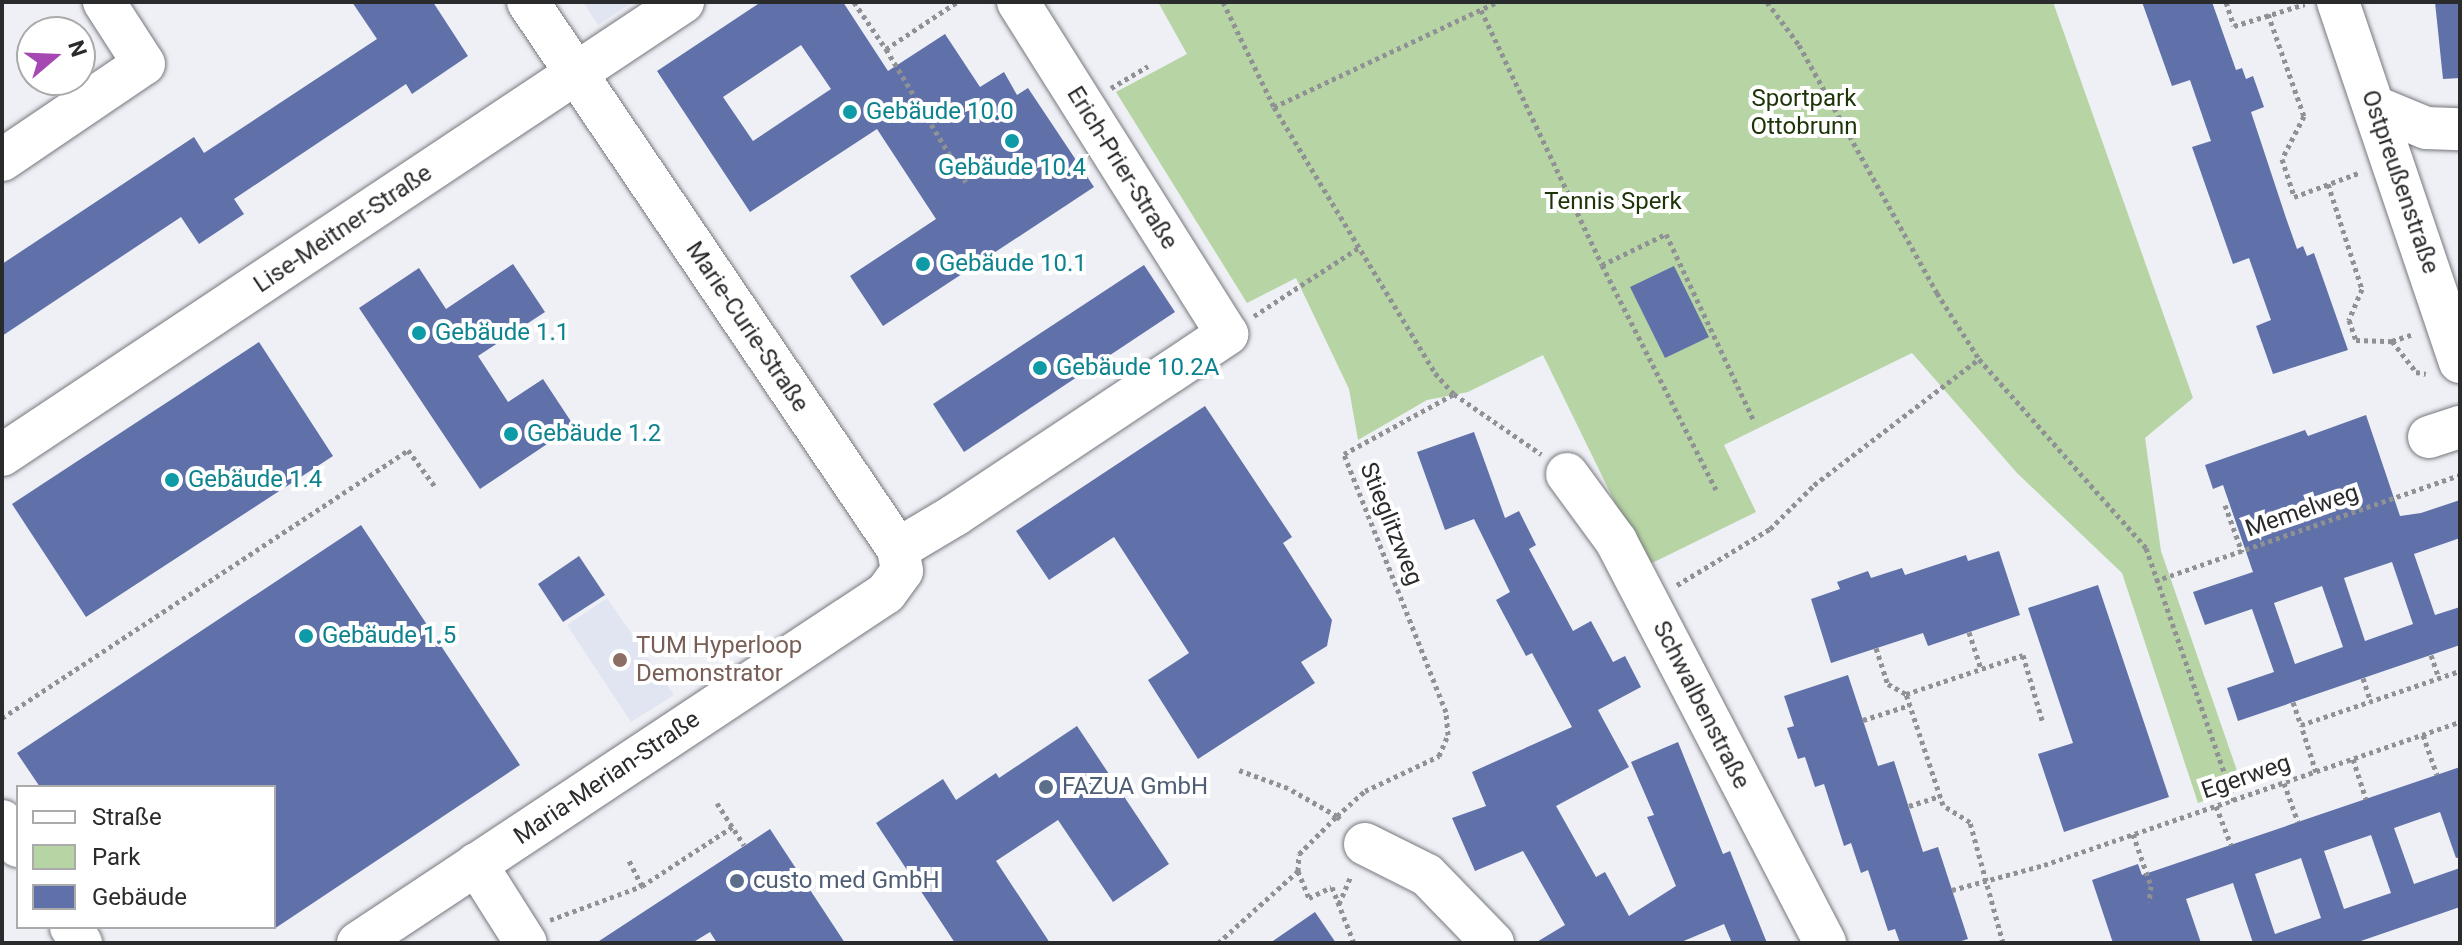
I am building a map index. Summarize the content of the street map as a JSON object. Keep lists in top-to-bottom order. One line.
{"streets":{"street":["Erich-Prier-Straße","Ostpreußenstraße","Lise-Meitner-Straße","Marie-Curie-Straße","Schwalbenstraße","Maria-Merian-Straße"],"path":["Memelweg","Stieglitzweg","Egerweg"]},"crossings":[["Erich-Prier-Straße","Maria-Merian-Straße"],["Lise-Meitner-Straße","Marie-Curie-Straße"],["Marie-Curie-Straße","Maria-Merian-Straße"]],"parks":["Sportpark Ottobrunn","Tennis Sperk"],"places":["Gebäude 10.0","Gebäude 10.4","Gebäude 10.1","Gebäude 1.1","Gebäude 10.2A","Gebäude 1.2","Gebäude 1.4","Gebäude 1.5","TUM Hyperloop Demonstrator","FAZUA GmbH","custo med GmbH"],"legend":["Straße","Park","Gebäude"],"north":"right"}
